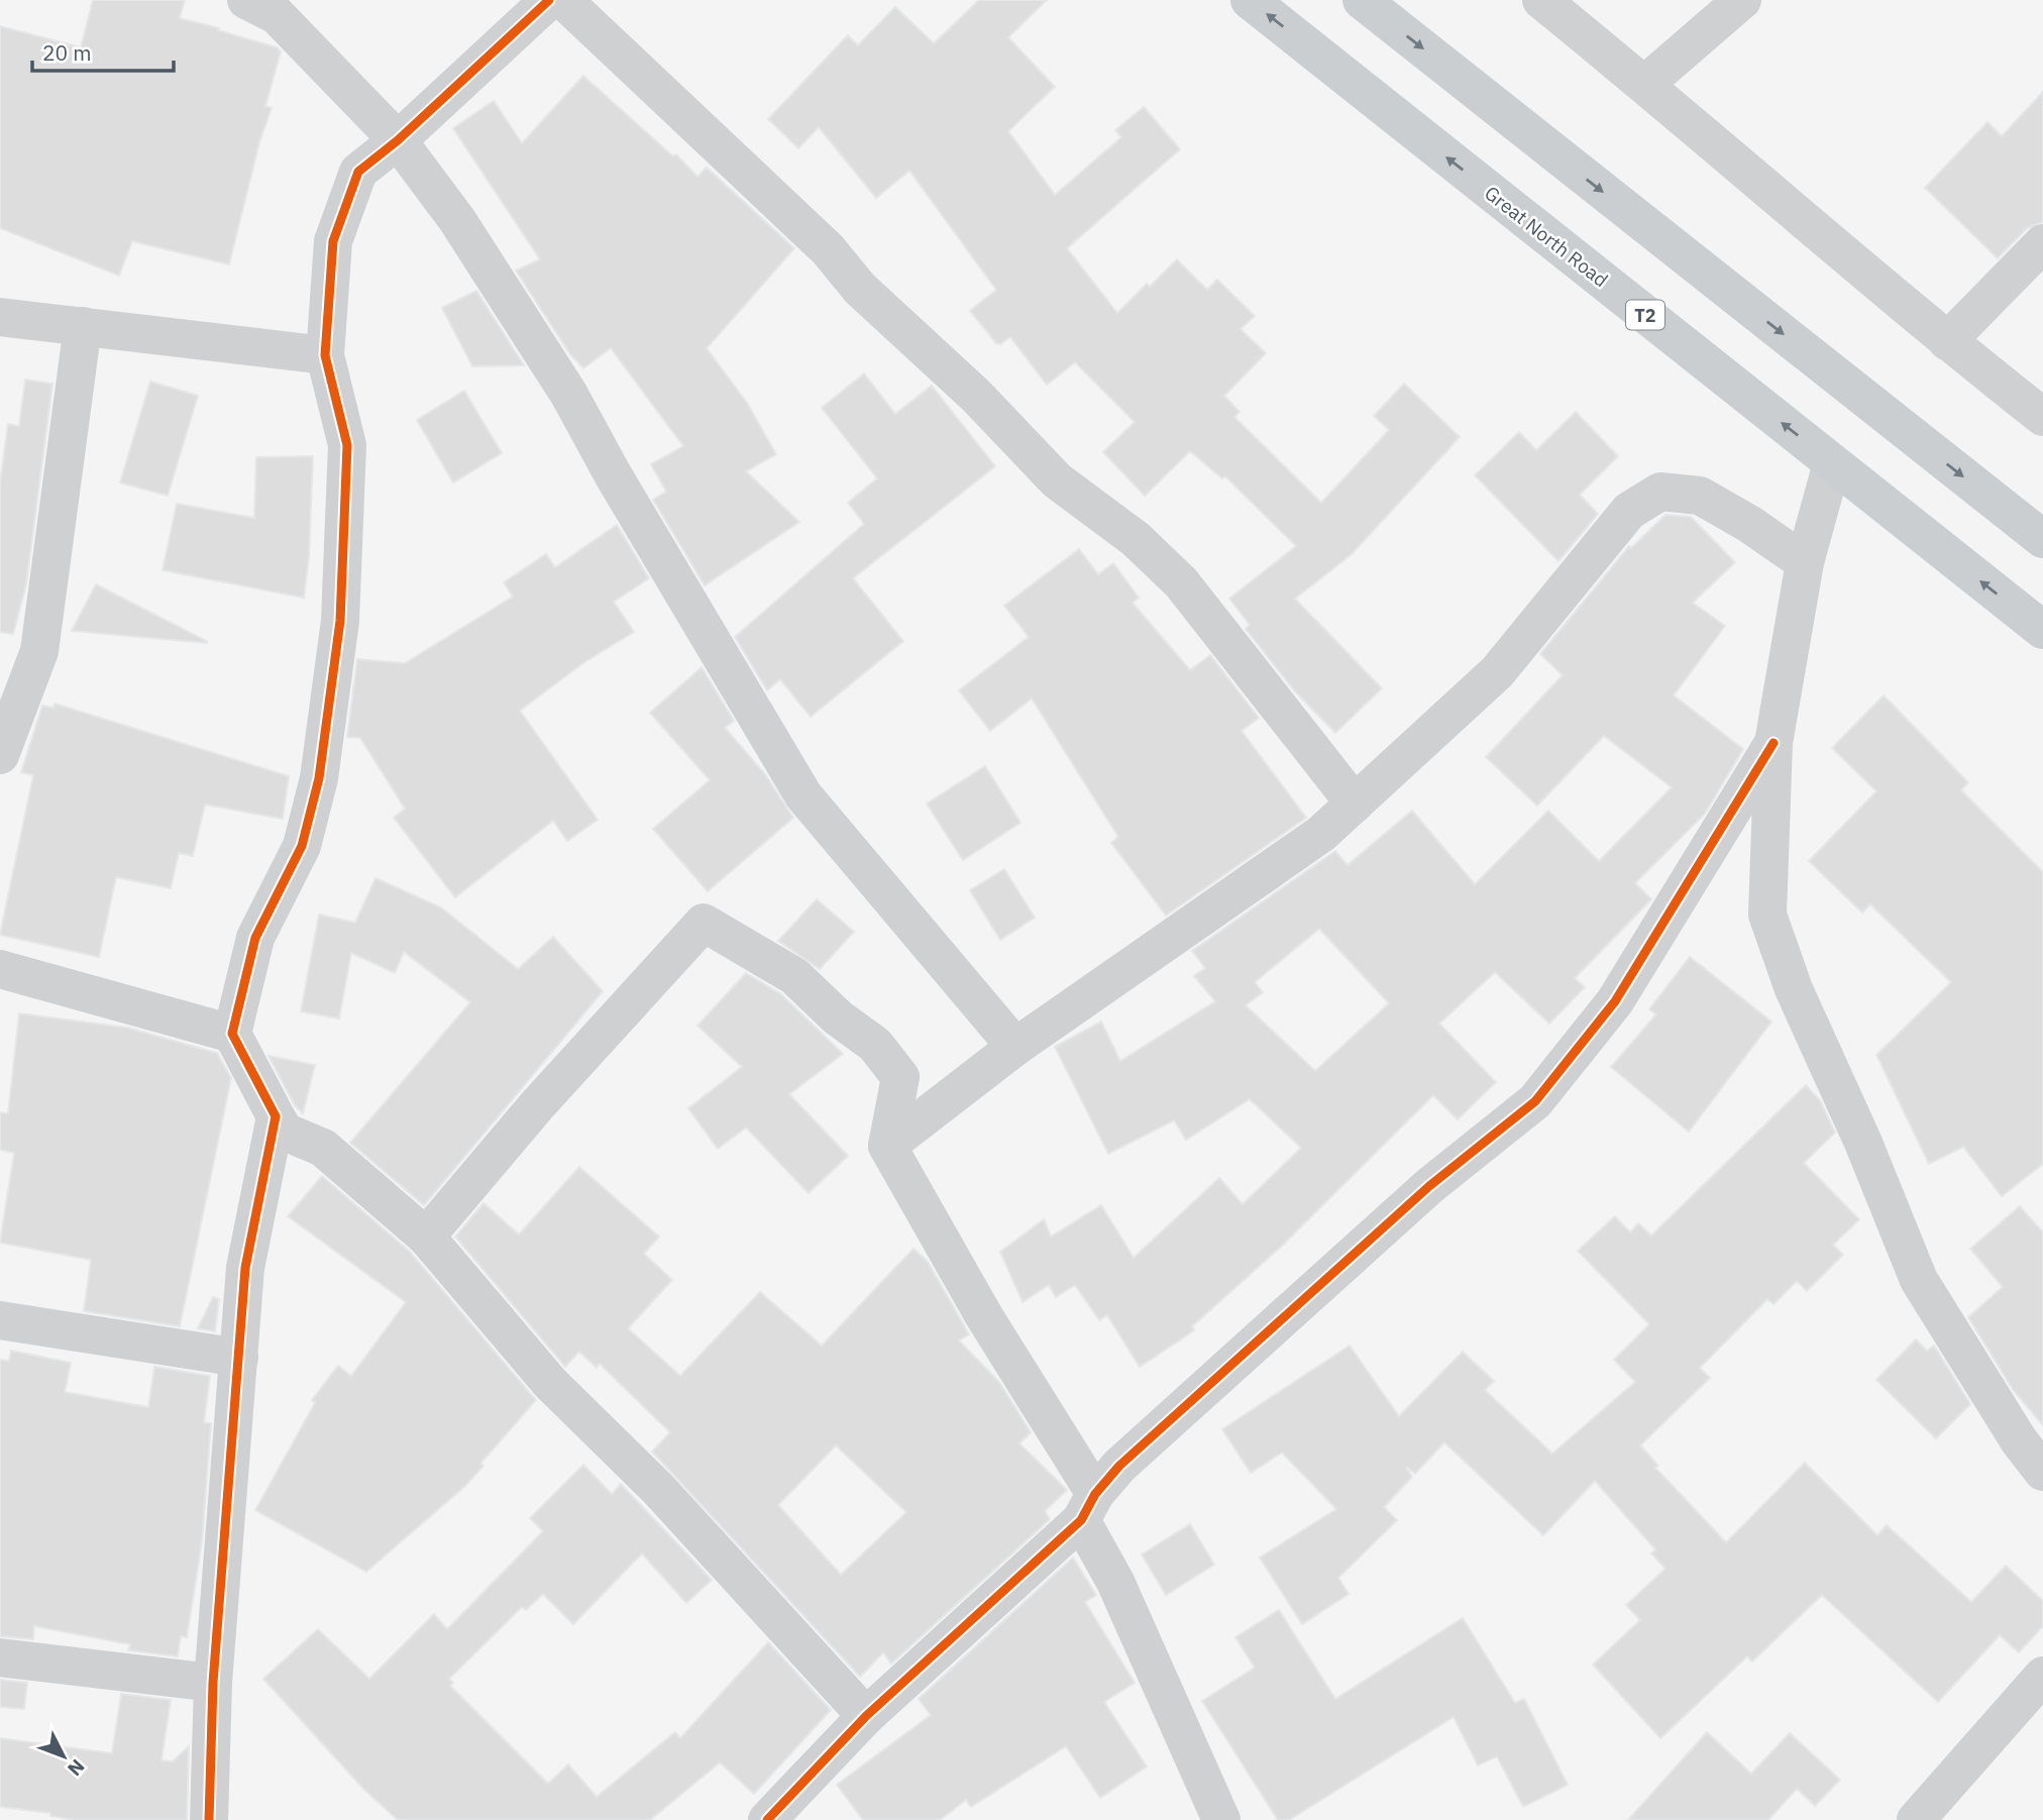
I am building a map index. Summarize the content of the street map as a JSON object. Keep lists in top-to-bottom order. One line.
{"streets":{"main road":["Great North Road","T2"]},"scale_bar":"20 m","north":"bottom right"}
